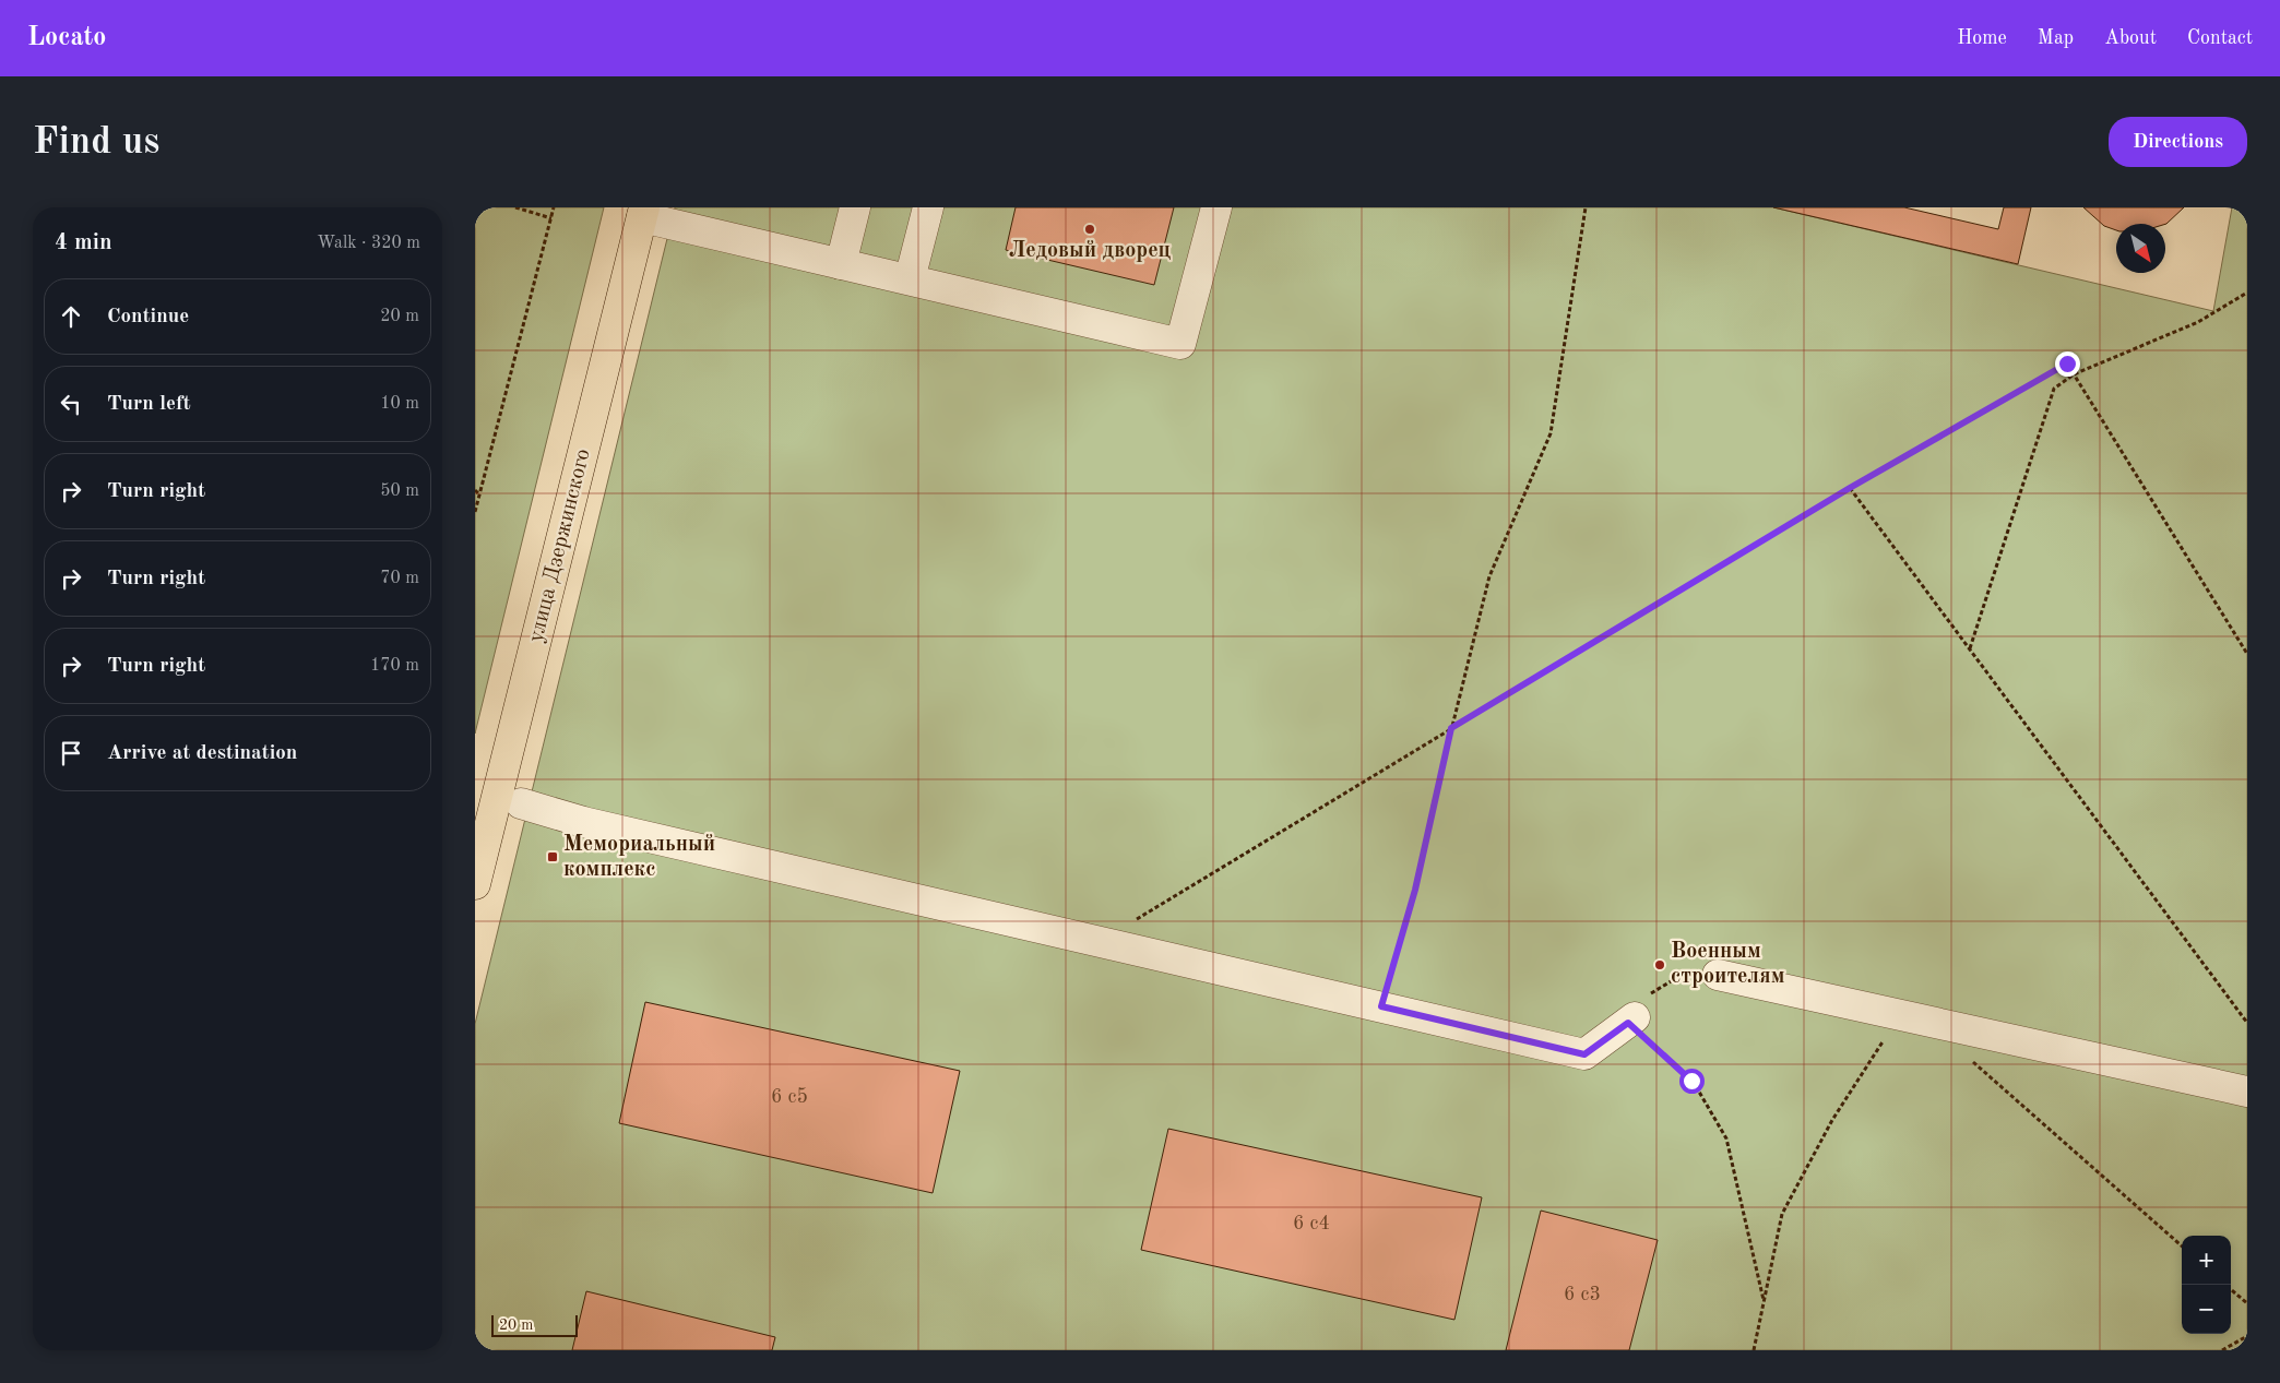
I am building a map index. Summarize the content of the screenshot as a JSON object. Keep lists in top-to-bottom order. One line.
{"streets":{"main road":["улица Дзержинского"]},"places":{"other":["Ледовый дворец","Военным строителям"],"transit":["Мемориальный комплекс"]},"house_numbers":["6 с5","6 с4","6 с3"],"scale_bar":"20 m","north":"bottom right","page":{"header":"Locato","nav":["Home","Map","About","Contact"],"buttons":"Directions","title":"Find us","heading":["4 min","Walk · 320 m"],"list":[["Continue","20 m"],["Turn left","10 m"],["Turn right","50 m"],["Turn right","70 m"],["Turn right","170 m"],"Arrive at destination"],"map_buttons":["+","−"],"scale":"20 m"}}
